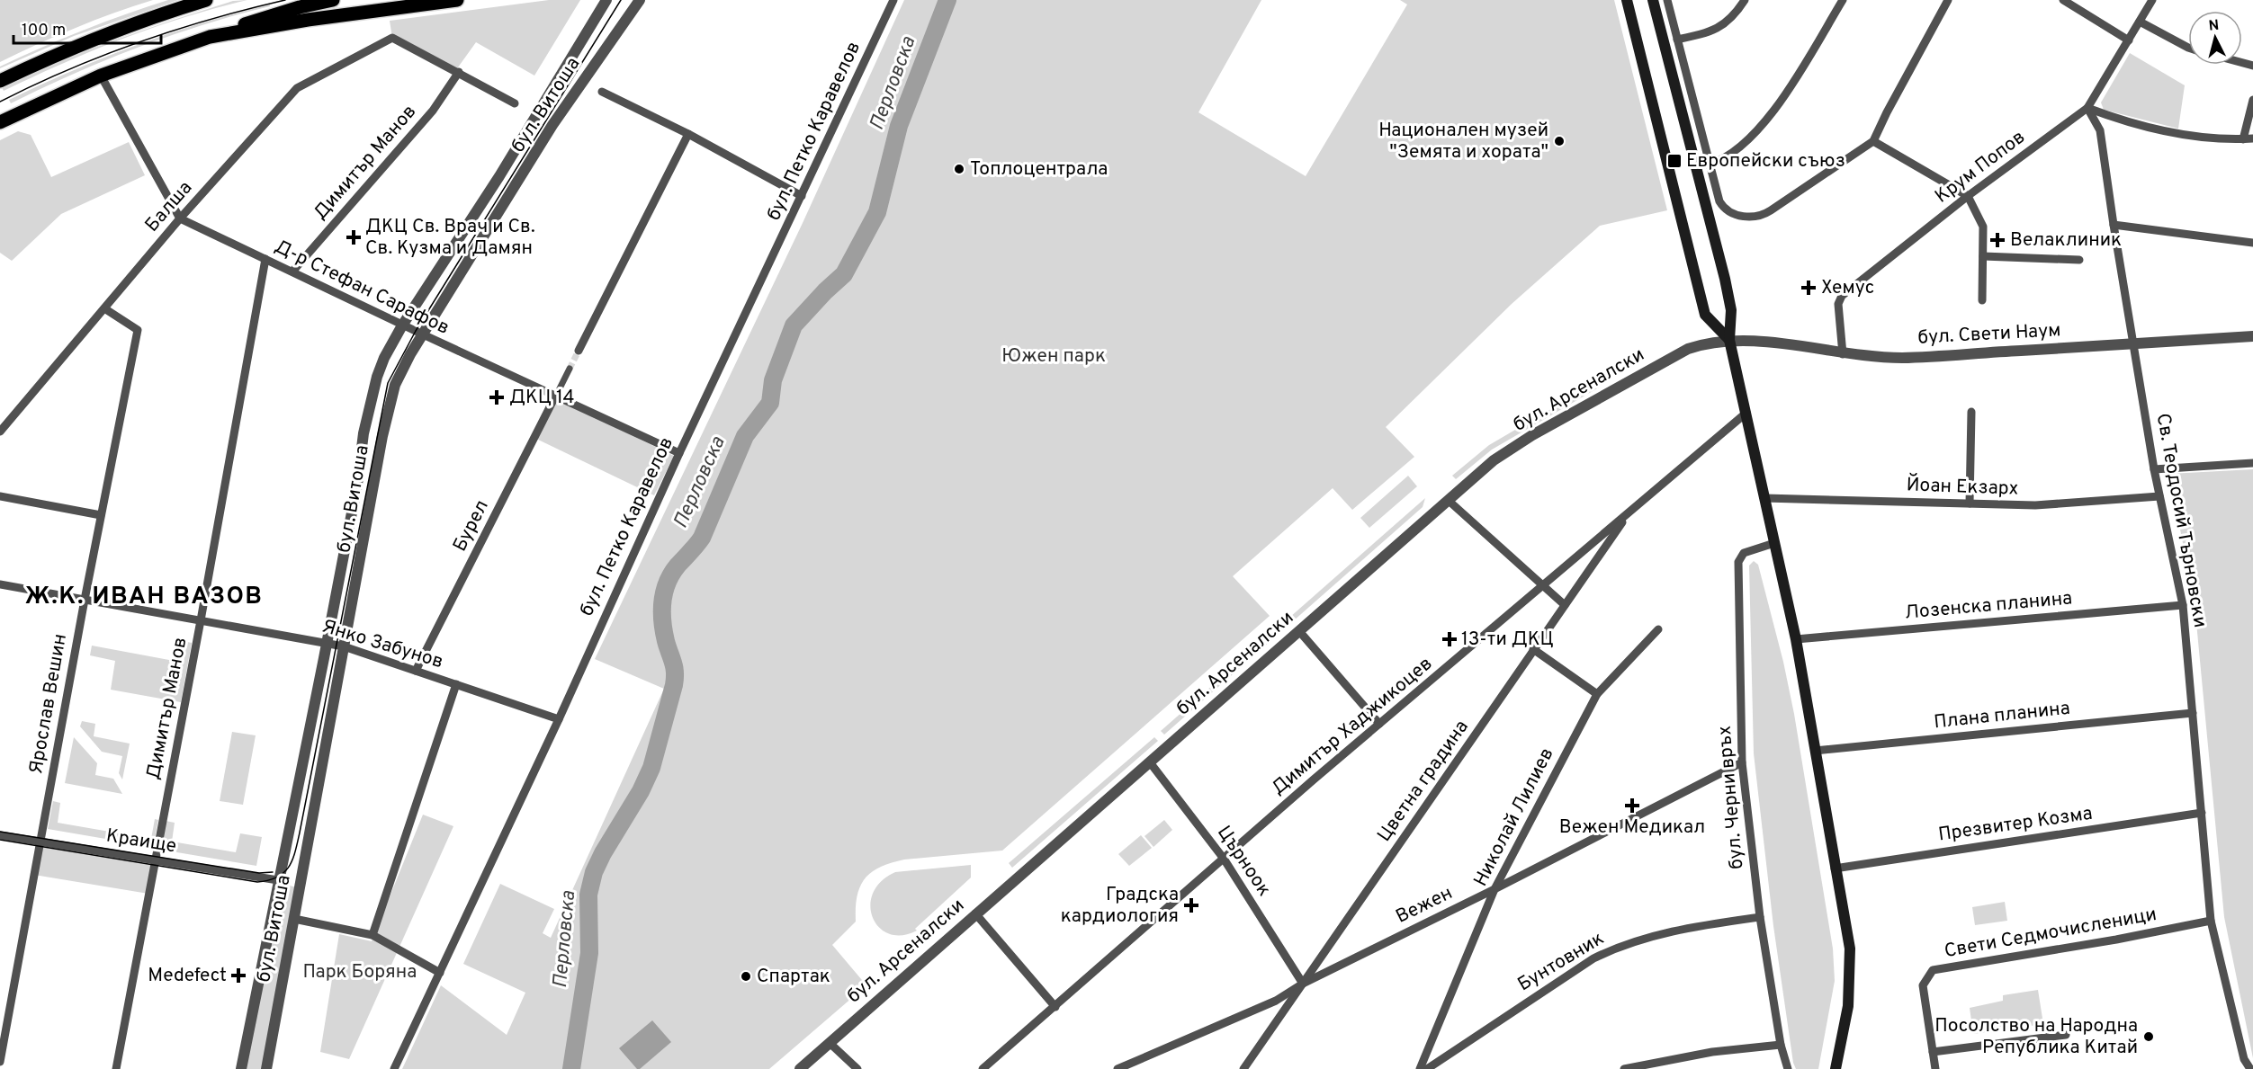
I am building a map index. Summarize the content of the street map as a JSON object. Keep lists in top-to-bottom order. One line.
{"streets":{"street":["бул. Витоша","бул. Петко Каравелов","Димитър Манов","Крум Попов","Балша","Д-р Стефан Сарафов","бул. Свети Наум","бул. Арсеналски","Йоан Екзарх","Св. Теодосий Търновски","Бурел","Лозенска планина","Янко Забунов","Ярослав Вешин","Плана планина","Димитър Хаджикоцев","Цветна градина","бул. Черни връх","Николай Лилиев","Презвитер Козма","Краище","Църноок","Вежен","Свети Седмочисленици","Бунтовник"]},"crossings":[["бул. Витоша","Д-р Стефан Сарафов"],["бул. Витоша","Янко Забунов"],["бул. Витоша","Краище"],["бул. Петко Каравелов","Д-р Стефан Сарафов"],["бул. Петко Каравелов","Янко Забунов"],["Димитър Манов","Балша"],["Димитър Манов","Д-р Стефан Сарафов"],["Димитър Манов","Янко Забунов"],["Димитър Манов","Краище"],["Крум Попов","бул. Свети Наум"],["Крум Попов","Св. Теодосий Търновски"],["Балша","Д-р Стефан Сарафов"],["Балша","Ярослав Вешин"],["Д-р Стефан Сарафов","Бурел"],["бул. Свети Наум","бул. Арсеналски"],["бул. Свети Наум","Св. Теодосий Търновски"],["бул. Арсеналски","Църноок"],["Йоан Екзарх","Св. Теодосий Търновски"],["Св. Теодосий Търновски","Лозенска планина"],["Св. Теодосий Търновски","Плана планина"],["Св. Теодосий Търновски","Презвитер Козма"],["Св. Теодосий Търновски","Свети Седмочисленици"],["Бурел","Янко Забунов"],["Янко Забунов","Ярослав Вешин"],["Ярослав Вешин","Краище"],["Димитър Хаджикоцев","Цветна градина"],["Димитър Хаджикоцев","Църноок"],["Цветна градина","Църноок"],["Цветна градина","Вежен"],["бул. Черни връх","Вежен"],["бул. Черни връх","Бунтовник"],["Николай Лилиев","Вежен"],["Църноок","Вежен"]],"districts":["Ж.К. ИВАН ВАЗОВ"],"water":["Перловска"],"parks":["Южен парк","Парк Боряна"],"places":{"other":["Национален музей \"Земята и хората\"","Топлоцентрала","Спартак","Посолство на Народна Република Китай"],"transit":["Европейски съюз"],"health":["ДКЦ Св. Врач и Св. Св. Кузма и Дамян","Велаклиник","Хемус","ДКЦ 14","13-ти ДКЦ","Вежен Медикал","Градска кардиология","Medefect"]},"scale_bar":"100 m","north":"top"}
